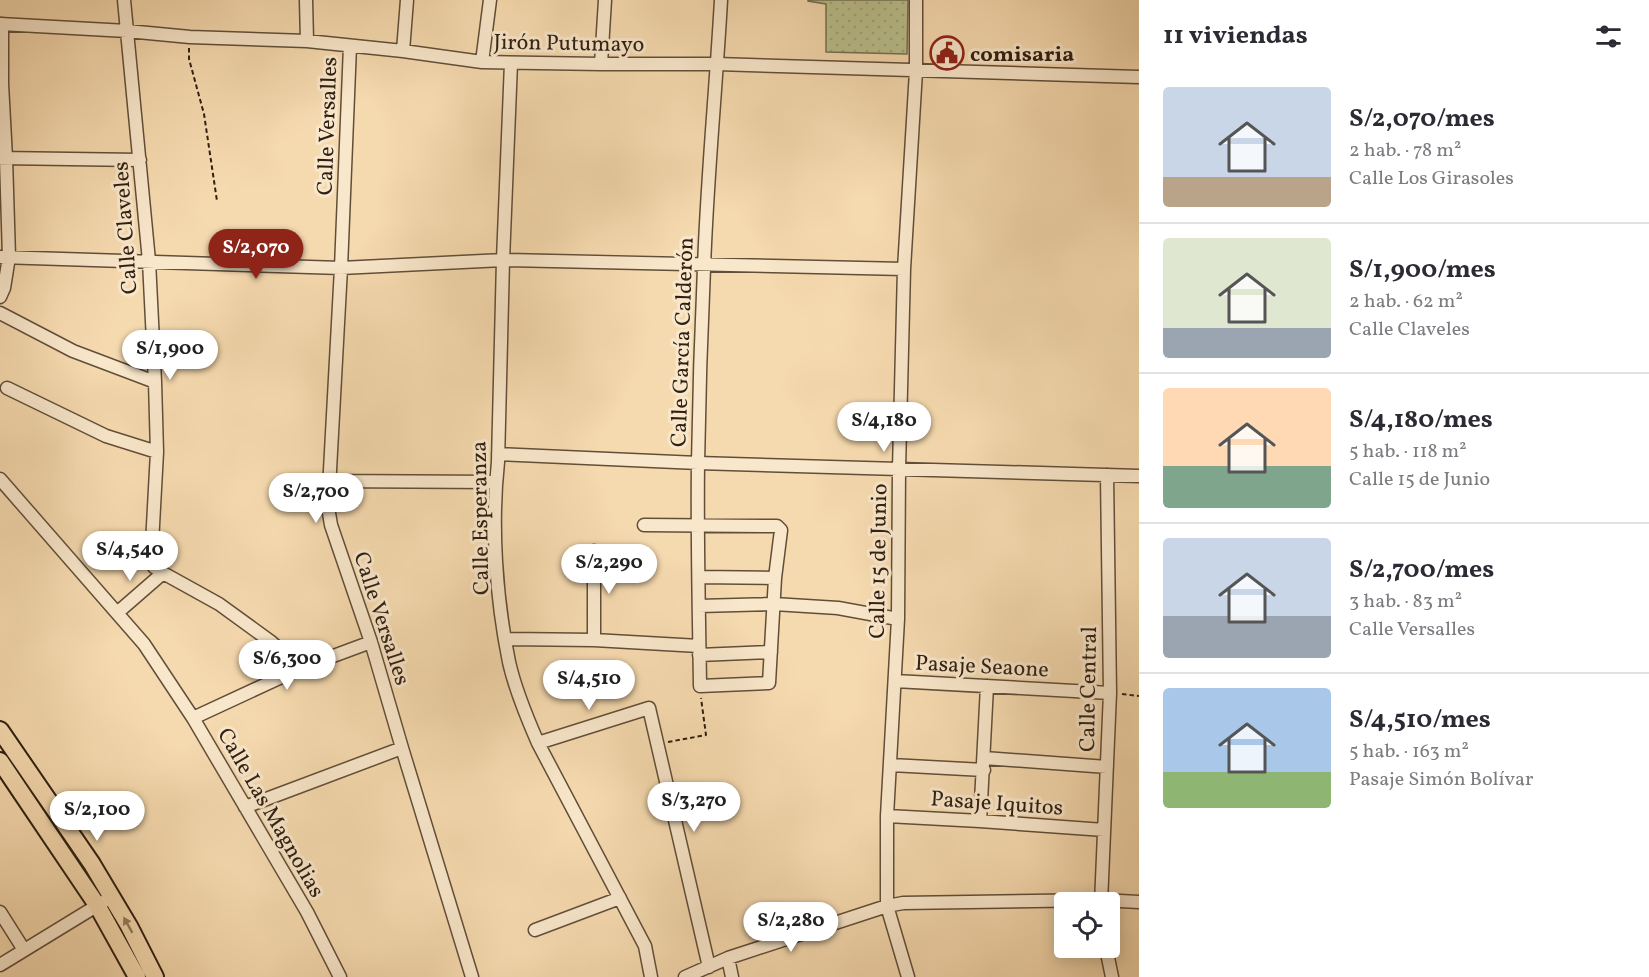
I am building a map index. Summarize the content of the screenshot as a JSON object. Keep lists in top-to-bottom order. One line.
{"streets":{"street":["Jirón Putumayo","Calle Versalles","Calle Claveles","Calle García Calderón","Calle Esperanza","Calle 15 de Junio","Pasaje Seaone","Calle Central","Pasaje Iquitos","Calle Las Magnolias"]},"crossings":[["Jirón Putumayo","Calle Versalles"],["Jirón Putumayo","Calle Claveles"],["Jirón Putumayo","Calle García Calderón"],["Jirón Putumayo","Calle Esperanza"],["Jirón Putumayo","Calle 15 de Junio"],["Calle 15 de Junio","Pasaje Seaone"],["Calle 15 de Junio","Pasaje Iquitos"],["Pasaje Seaone","Calle Central"],["Calle Central","Pasaje Iquitos"]],"places":{"public building":["comisaria"]},"page":{"heading":"11 viviendas","list":[{"name":"S/2,070/mes","note":"2 hab. · 78 m² · Calle Los Girasoles"},{"name":"S/1,900/mes","note":"2 hab. · 62 m² · Calle Claveles"},{"name":"S/4,180/mes","note":"5 hab. · 118 m² · Calle 15 de Junio"},{"name":"S/2,700/mes","note":"3 hab. · 83 m² · Calle Versalles"},{"name":"S/4,510/mes","note":"5 hab. · 163 m² · Pasaje Simón Bolívar"}],"price":["S/2,070","S/1,900","S/4,180","S/2,700","S/4,540","S/2,290","S/6,300","S/4,510","S/3,270","S/2,100","S/2,280"]}}
